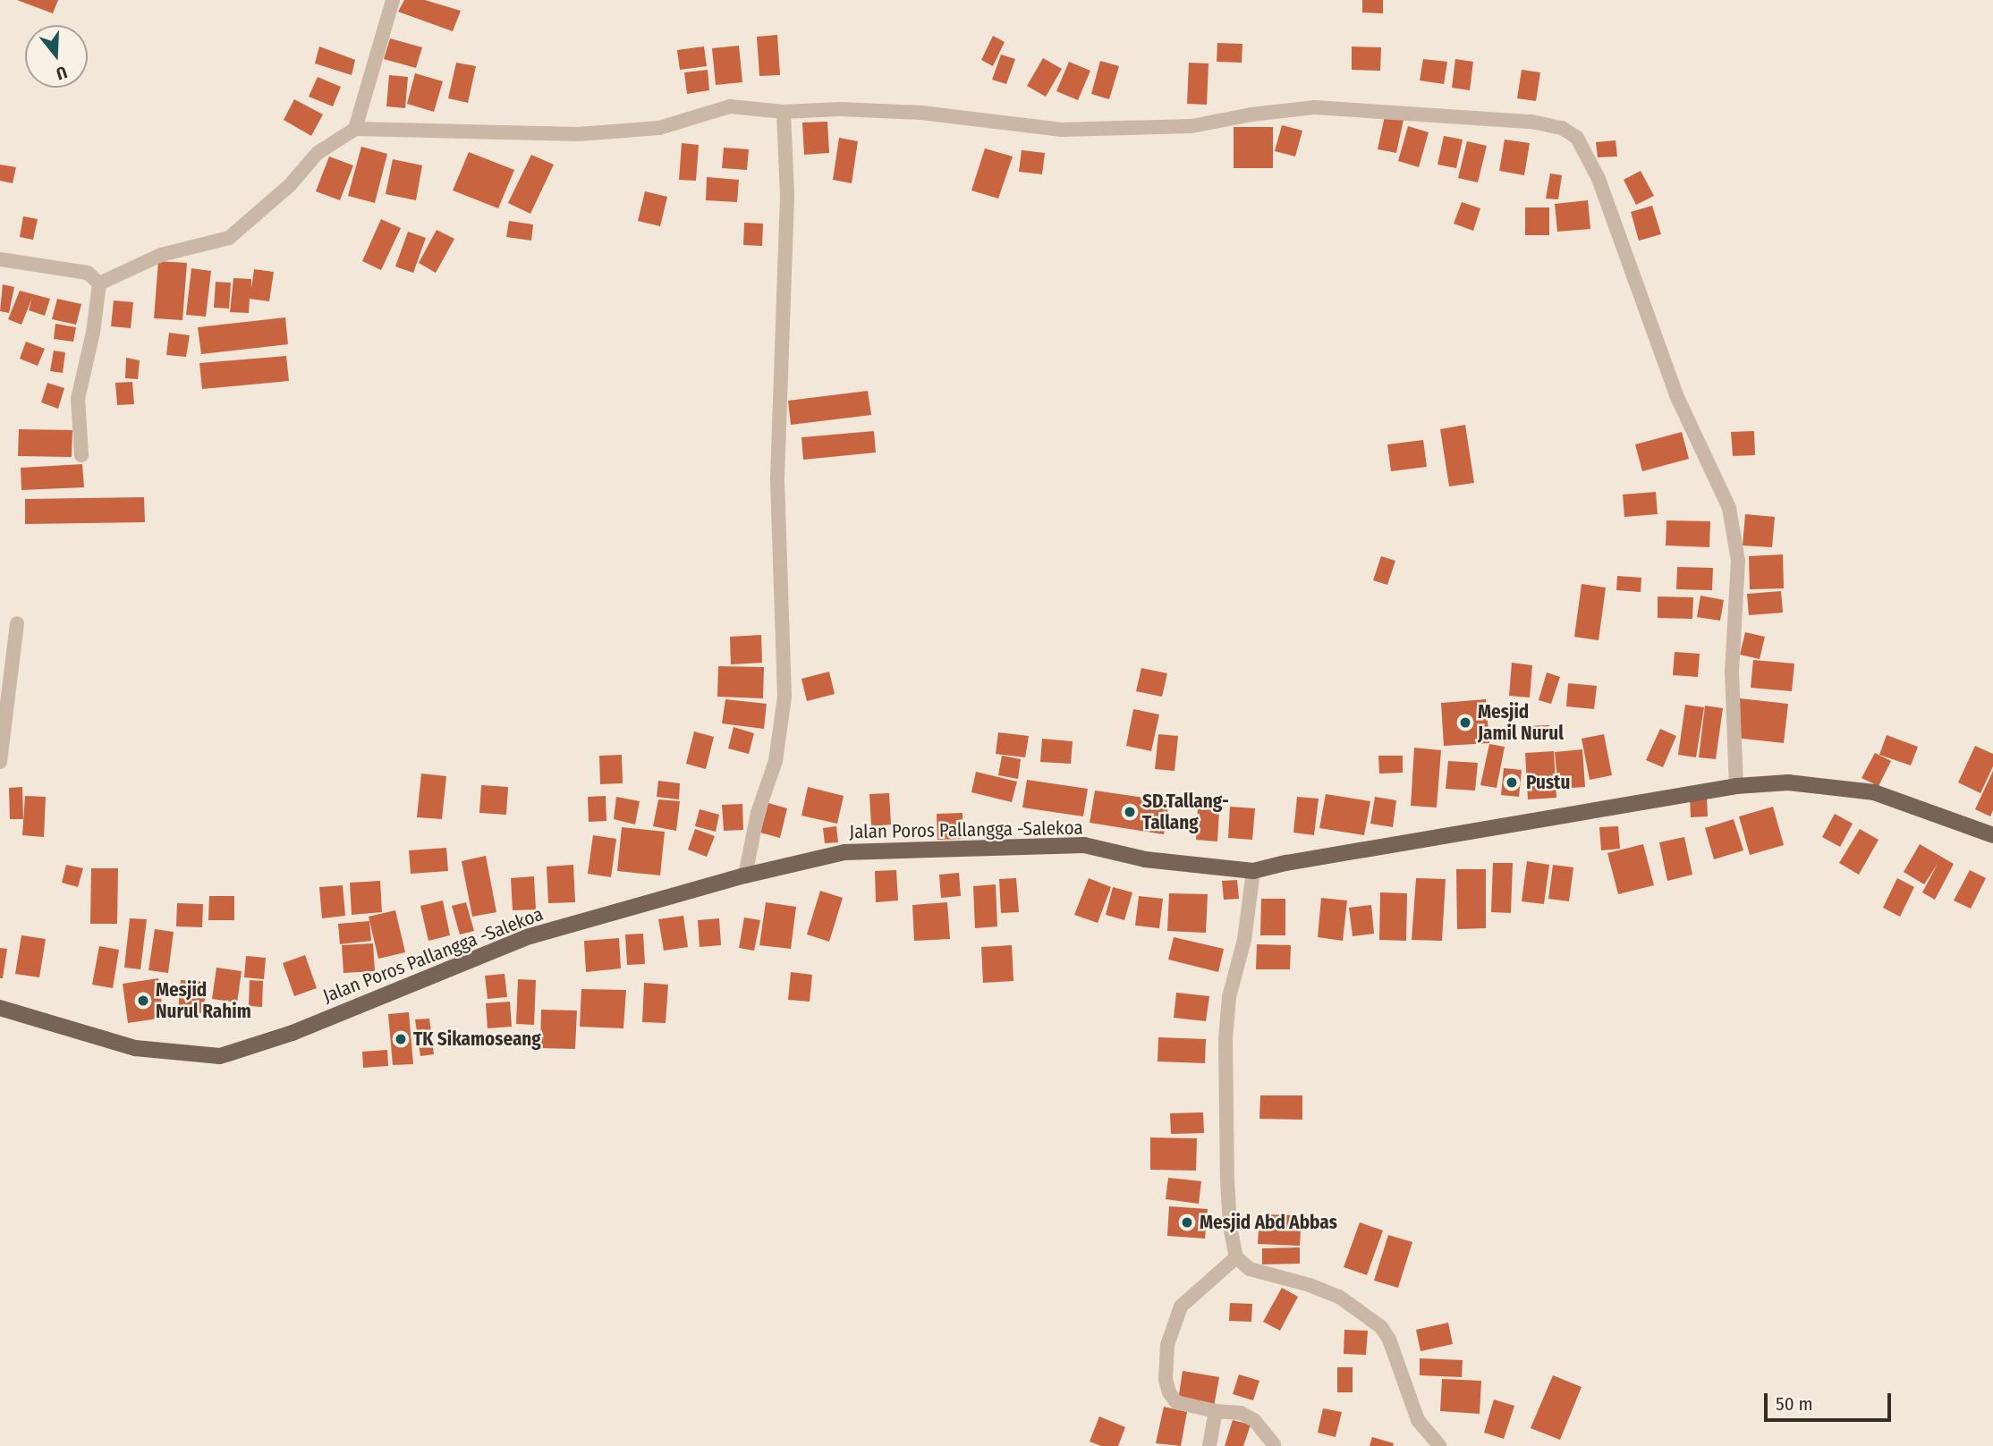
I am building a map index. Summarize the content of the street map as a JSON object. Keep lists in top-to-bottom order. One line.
{"streets":{"main road":["Jalan Poros Pallangga -Salekoa"]},"places":["Mesjid Jamil Nurul","Pustu","SD.Tallang- Tallang","Mesjid Nurul Rahim","TK Sikamoseang","Mesjid Abd Abbas"],"scale_bar":"50 m","north":"bottom"}
